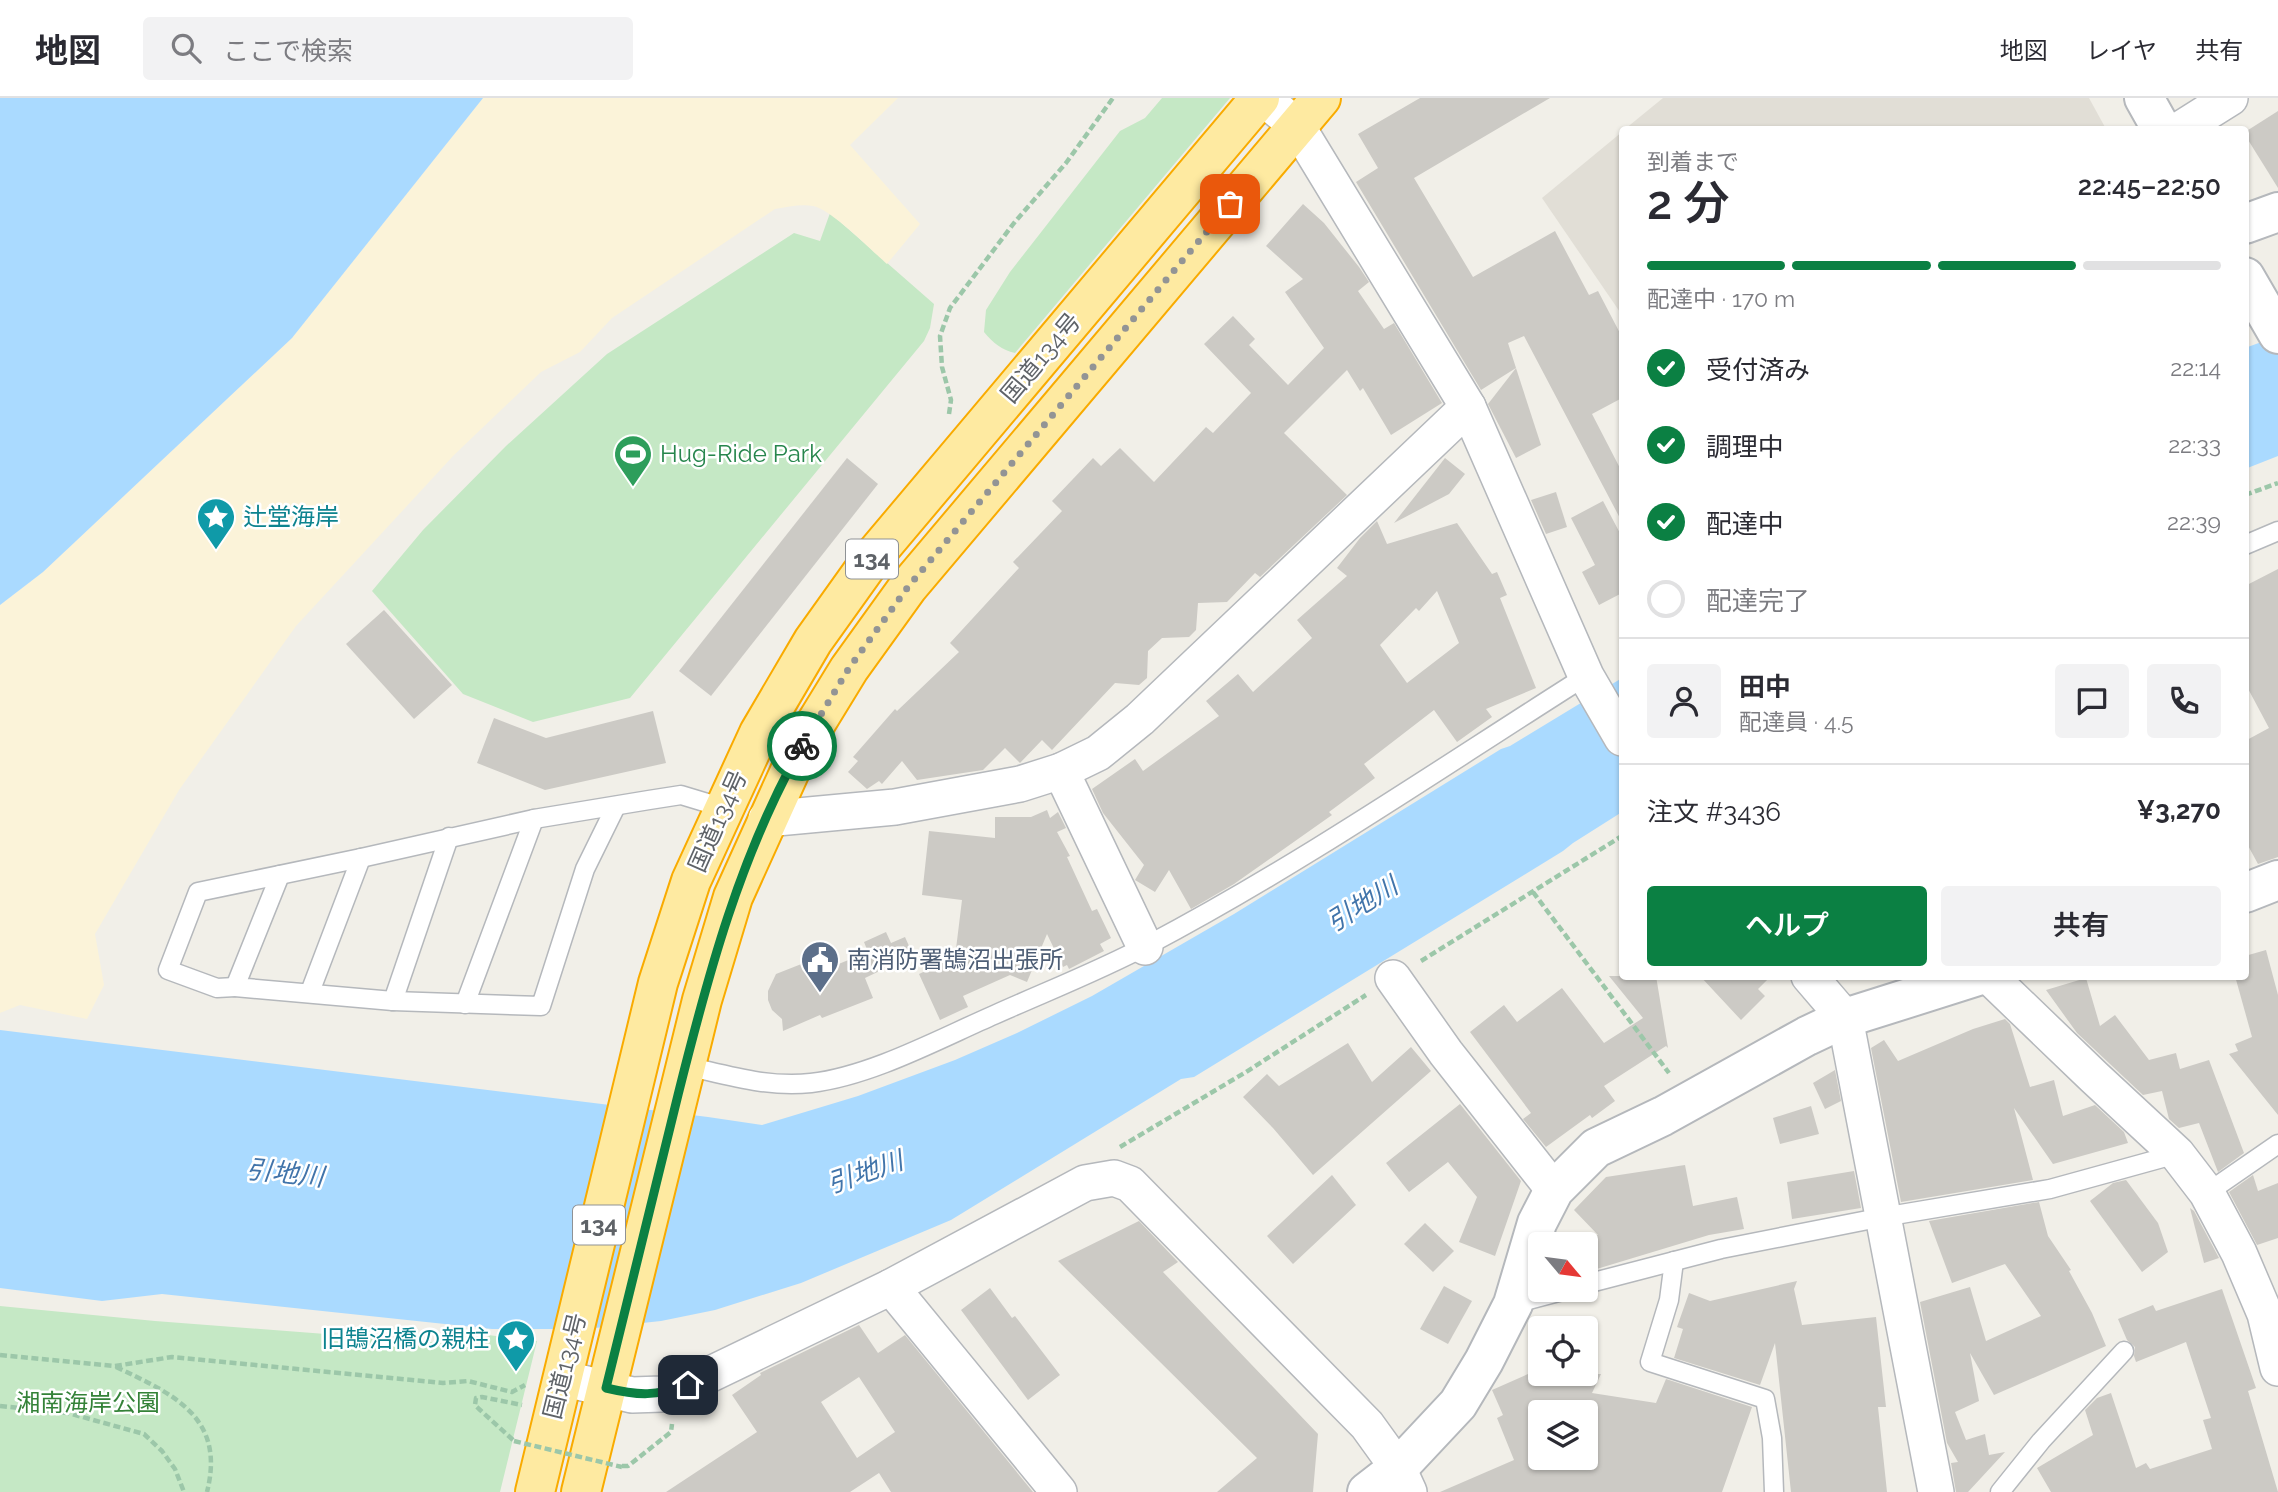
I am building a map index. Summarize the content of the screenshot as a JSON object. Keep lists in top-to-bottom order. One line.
{"streets":{"highway":["国道134号","134"]},"water":["引地川"],"parks":["湘南海岸公園"],"places":{"sports":["Hug-Ride Park"],"place":["辻堂海岸","旧鵠沼橋の親柱"],"public building":["南消防署鵠沼出張所"]},"north":"bottom right","page":{"header":"地図","search":"ここで検索","nav":["地図","レイヤ","共有"],"heading":["2 分","到着まで","22:45–22:50"],"panel":["田中","配達員 · 4.5","注文 #3436","¥3,270"],"bar":"配達中 · 170 m","list":[["受付済み","22:14"],["調理中","22:33"],["配達中","22:39"],"配達完了"],"buttons":["ヘルプ","共有"]}}
